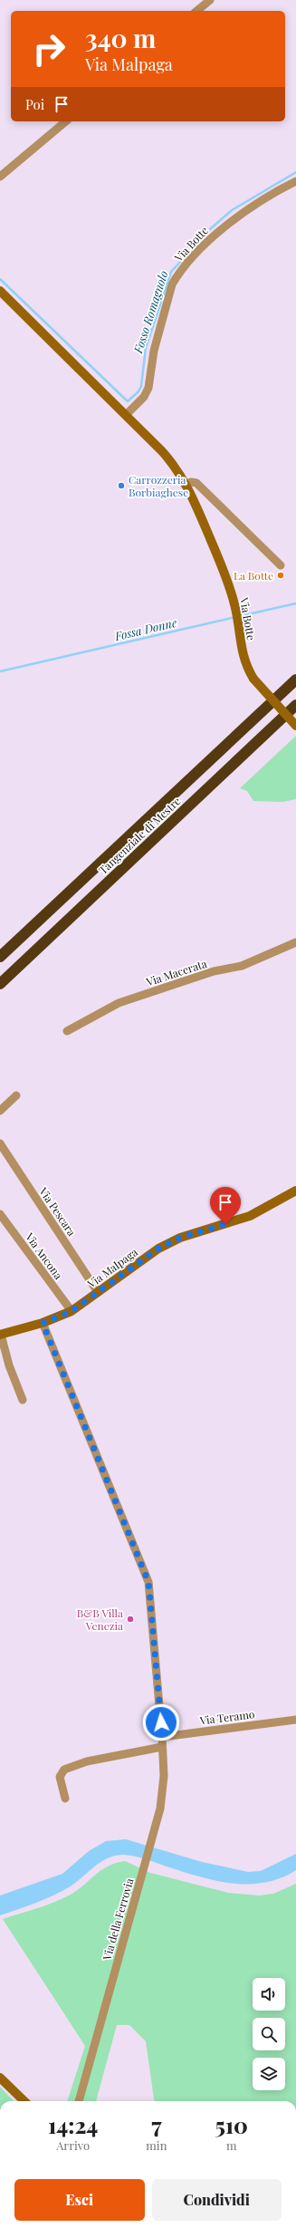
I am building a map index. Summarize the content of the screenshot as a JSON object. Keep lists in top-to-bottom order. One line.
{"streets":{"highway":["Tangenziale di Mestre"],"street":["Via Botte","Via Macerata","Via Pescara","Via Ancona","Via Malpaga","Via Teramo","Via della Ferrovia"]},"crossings":[["Via Pescara","Via Malpaga"],["Via Ancona","Via Malpaga"],["Via Malpaga","Via della Ferrovia"],["Via Teramo","Via della Ferrovia"]],"water":["Fosso Romagnolo","Fossa Donne"],"places":["Carrozzeria Borbiaghese","La Botte","B&B Villa Venezia"],"page":{"turn":["340 m","Via Malpaga"],"then":"Poi","eta":["14:24","Arrivo","7","min","510","m"],"buttons":["Esci","Condividi"]}}
